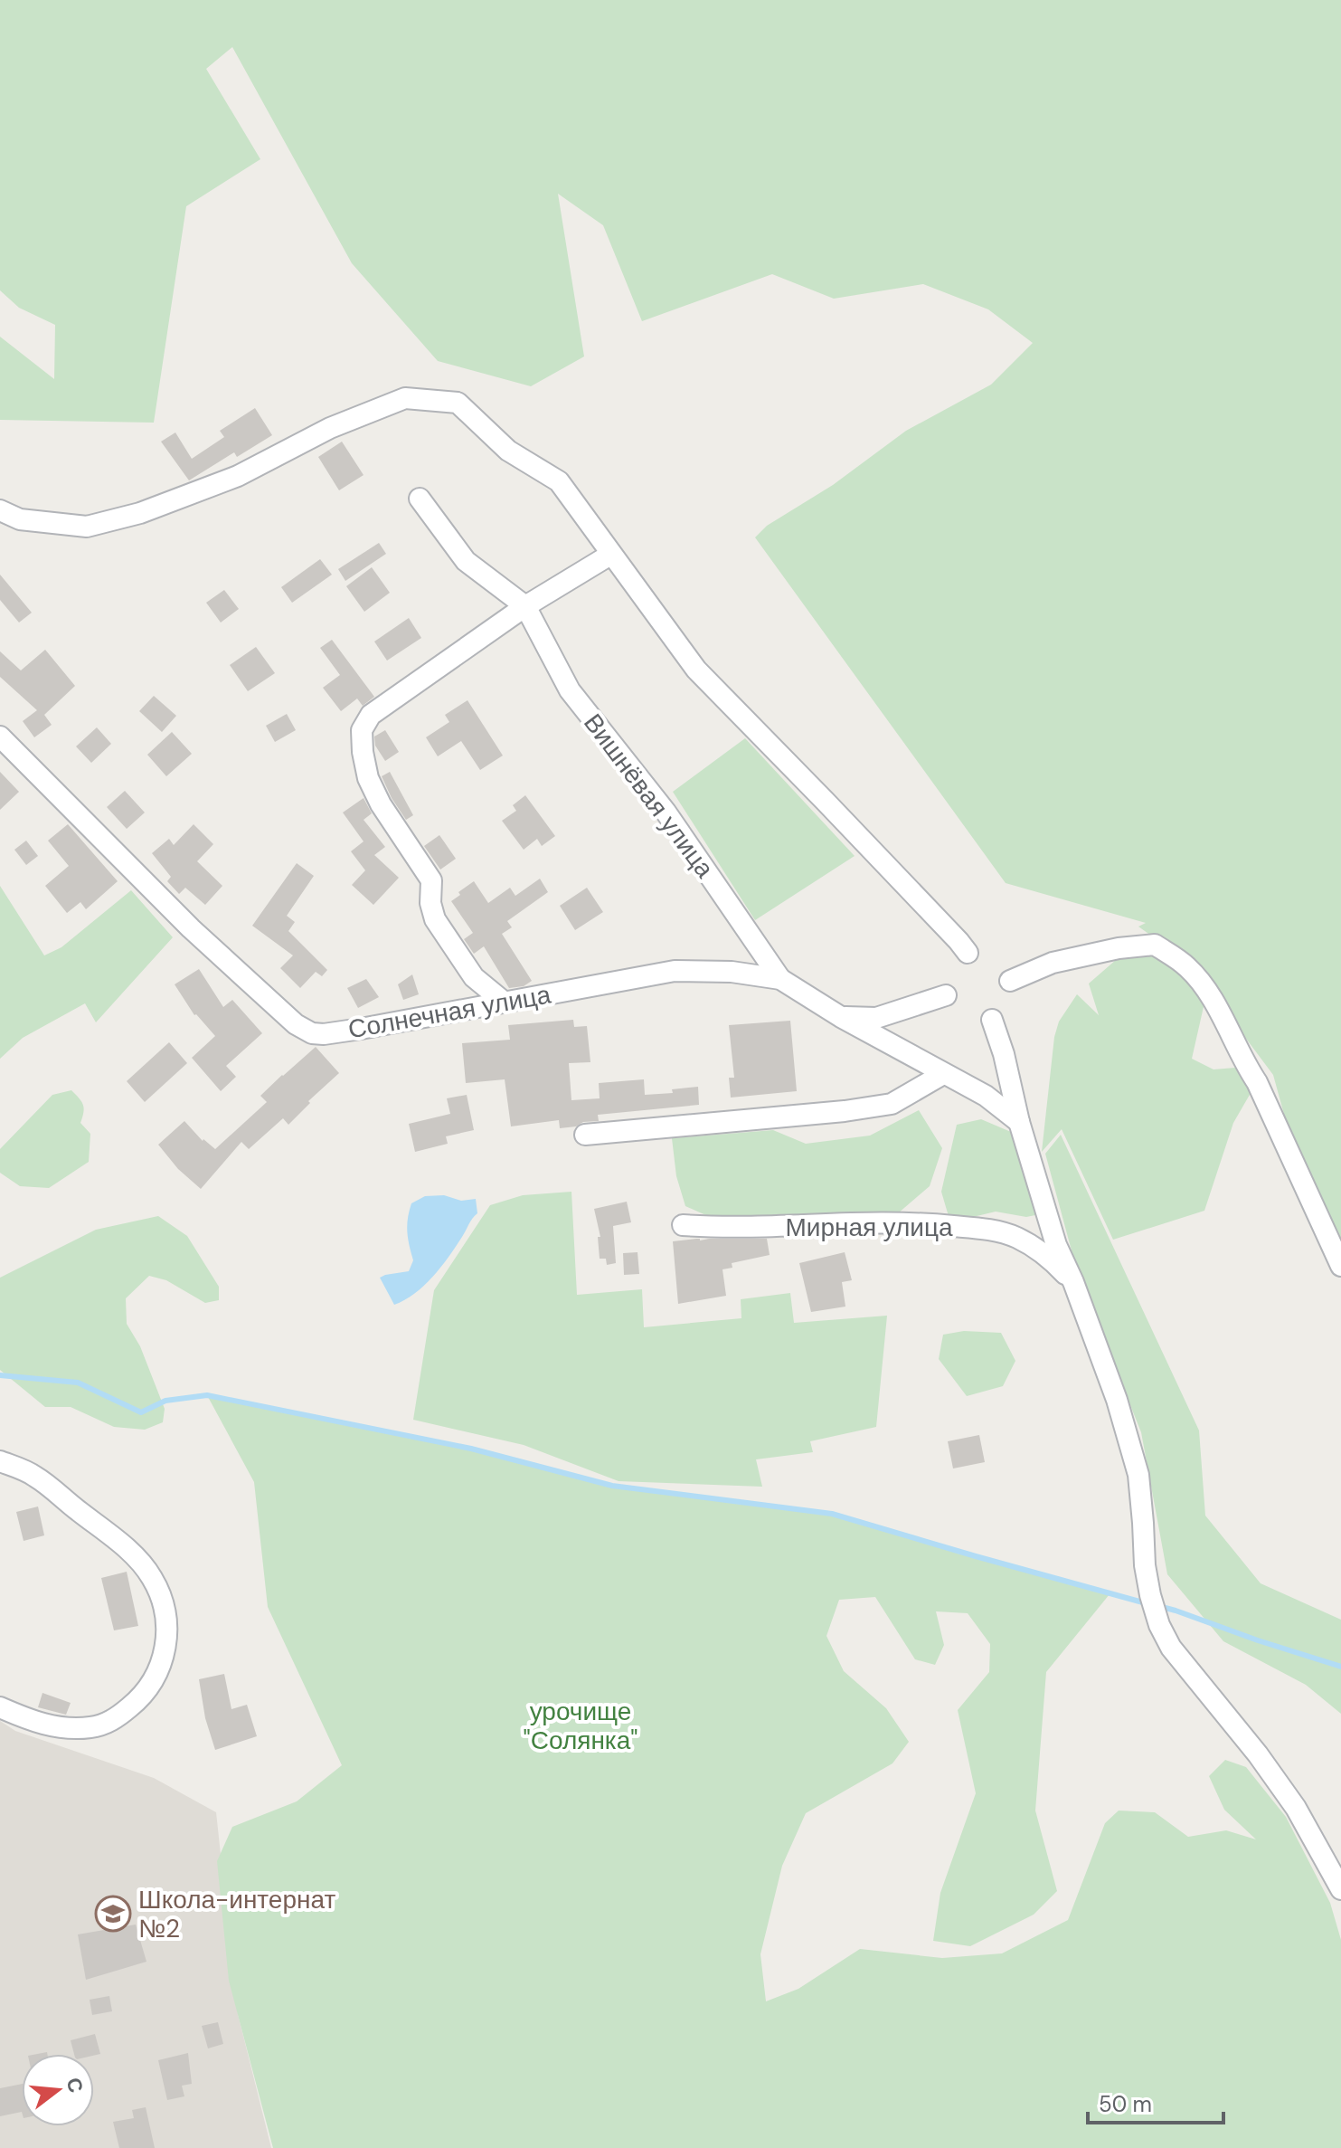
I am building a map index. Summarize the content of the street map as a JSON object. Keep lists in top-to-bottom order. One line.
{"streets":{"street":["Вишнёвая улица","Солнечная улица","Мирная улица"]},"crossings":[["Вишнёвая улица","Солнечная улица"]],"parks":["урочище \"Солянка\""],"places":{"school or university":["Школа-интернат №2"]},"scale_bar":"50 m","north":"right"}
